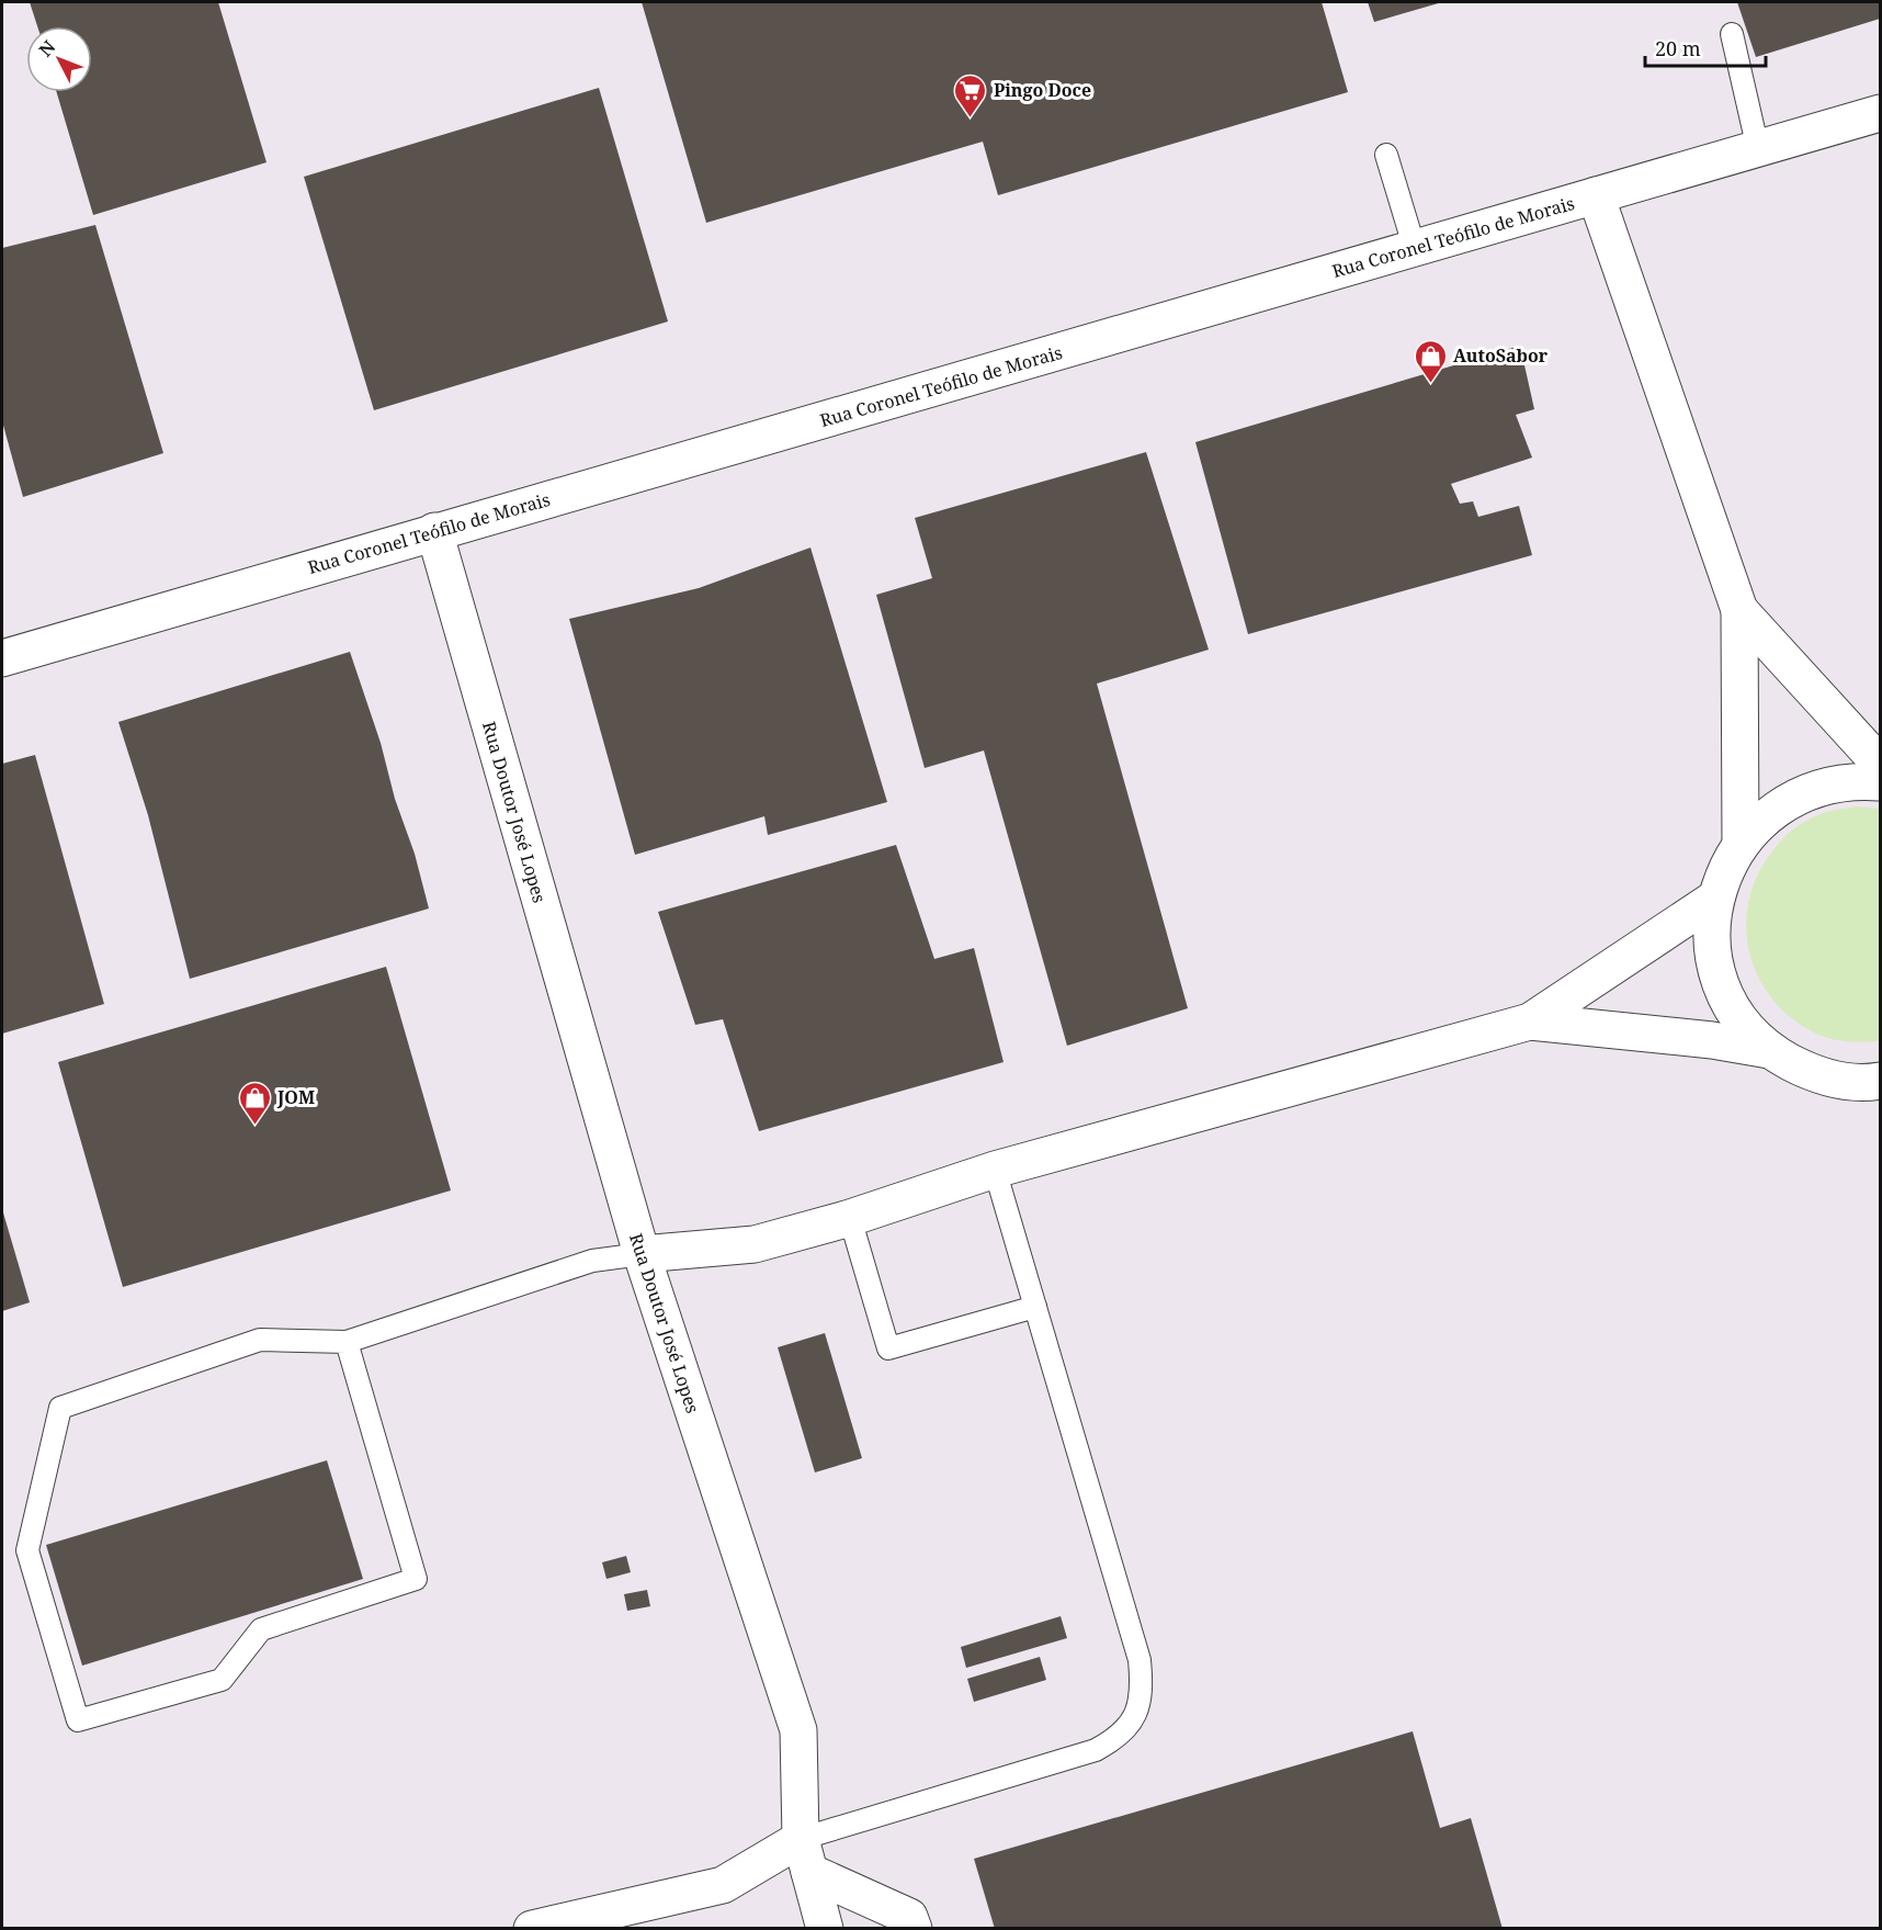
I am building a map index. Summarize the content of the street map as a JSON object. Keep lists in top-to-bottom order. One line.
{"streets":{"street":["Rua Coronel Teófilo de Morais","Rua Doutor José Lopes"]},"crossings":[["Rua Coronel Teófilo de Morais","Rua Doutor José Lopes"]],"places":{"supermarket":["Pingo Doce"],"shop":["AutoSabor","JOM"]},"scale_bar":"20 m","north":"top left"}
